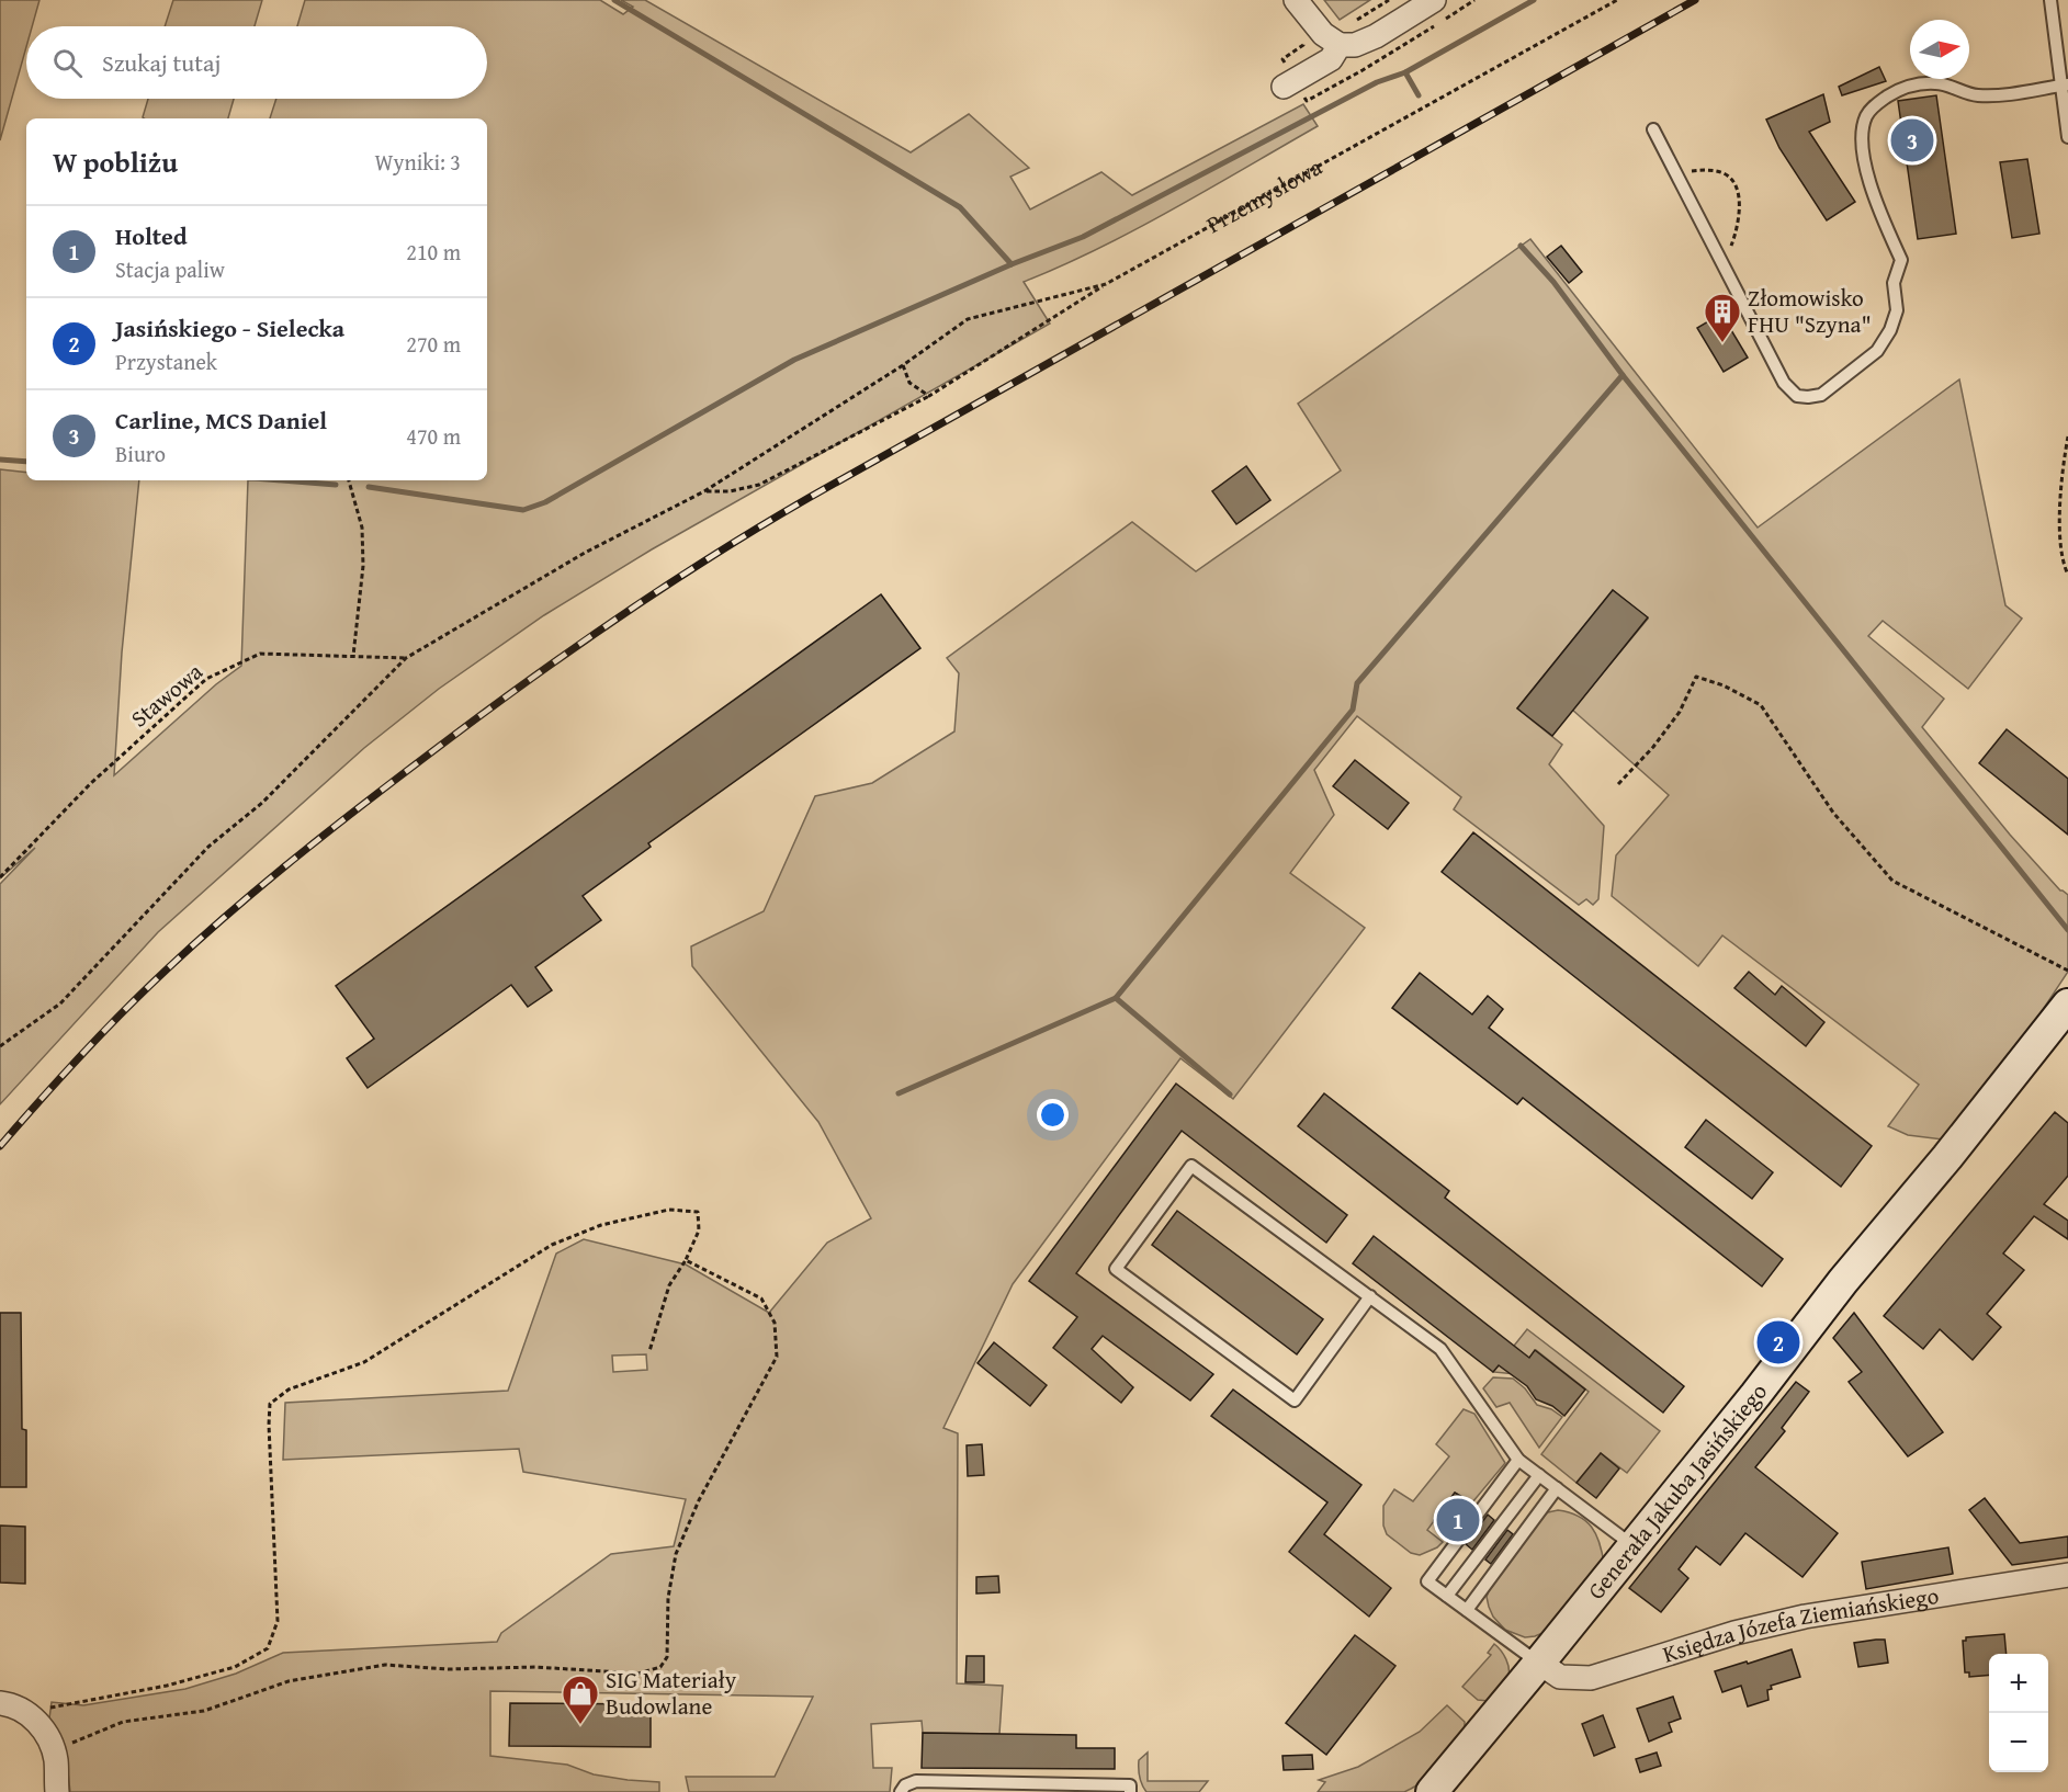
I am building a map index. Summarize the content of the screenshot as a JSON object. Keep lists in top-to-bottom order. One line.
{"streets":{"street":["Generała Jakuba Jasińskiego","Księdza Józefa Ziemiańskiego"],"path":["Przemysłowa","Stawowa"]},"crossings":[["Przemysłowa","Stawowa"],["Generała Jakuba Jasińskiego","Księdza Józefa Ziemiańskiego"]],"places":{"building":["Złomowisko FHU \"Szyna\""],"shop":["SIG Materiały Budowlane"]},"north":"right","page":{"search":"Szukaj tutaj","pins":["3","2","1"],"heading":["W pobliżu","Wyniki: 3"],"list":[{"mark":"1","name":"Holted","note":"Stacja paliw","value":"210 m"},{"mark":"2","name":"Jasińskiego - Sielecka","note":"Przystanek","value":"270 m"},{"mark":"3","name":"Carline, MCS Daniel","note":"Biuro","value":"470 m"}],"map_buttons":["+","−"]}}
